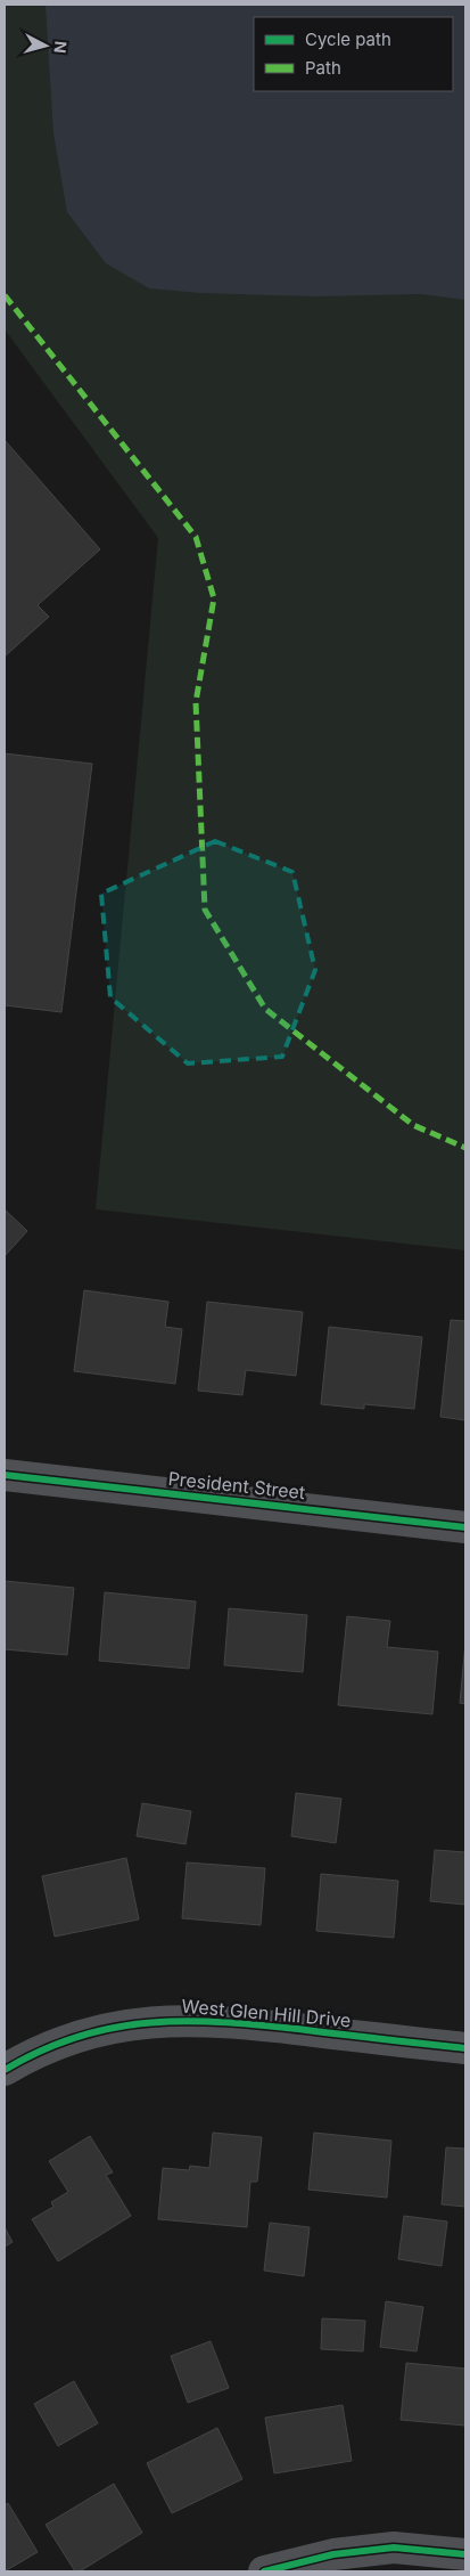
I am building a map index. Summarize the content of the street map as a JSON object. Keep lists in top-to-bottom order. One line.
{"streets":{"street":["President Street","West Glen Hill Drive"]},"legend":["Cycle path","Path"],"north":"right"}
